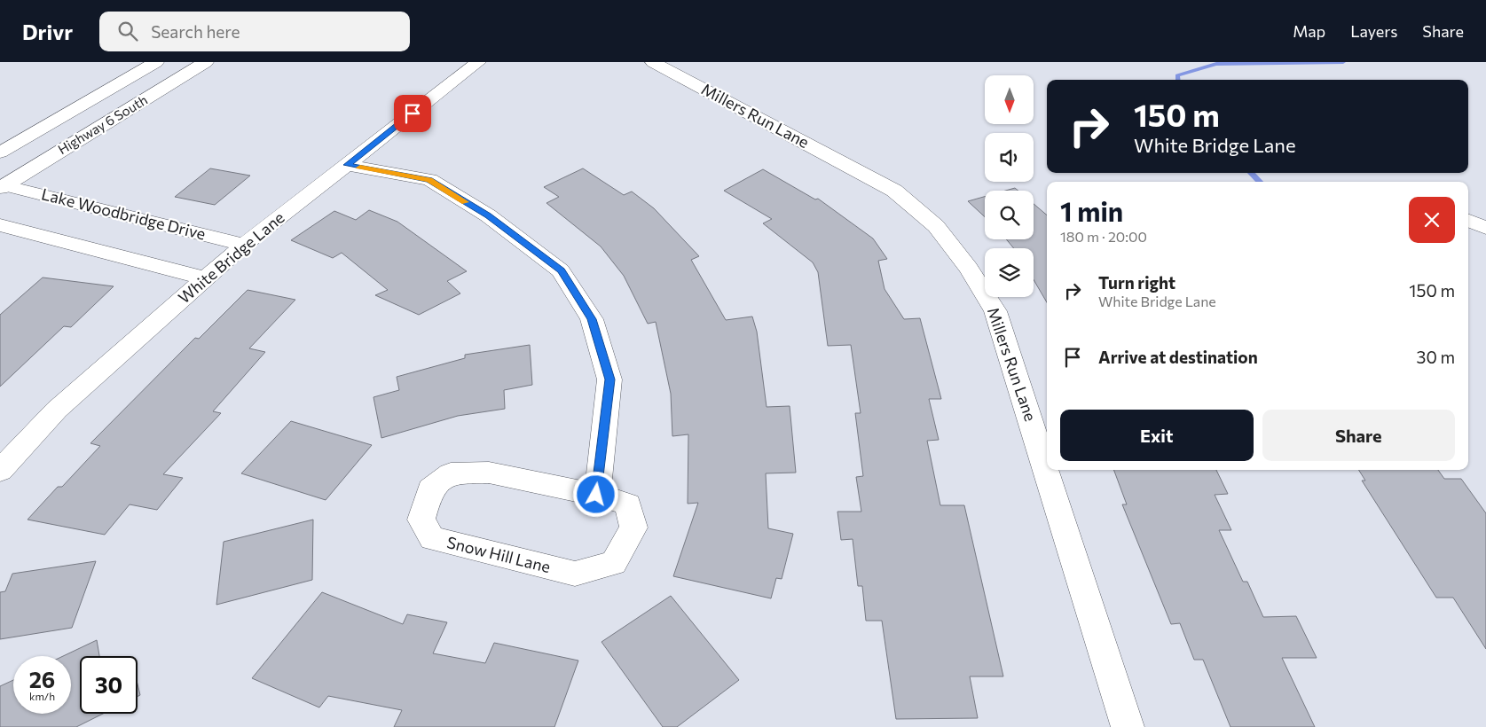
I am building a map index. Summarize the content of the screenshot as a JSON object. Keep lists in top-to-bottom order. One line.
{"streets":{"street":["Millers Run Lane","Highway 6 South","Lake Woodbridge Drive","White Bridge Lane","Snow Hill Lane"]},"crossings":[["Highway 6 South","Lake Woodbridge Drive"],["Lake Woodbridge Drive","White Bridge Lane"]],"north":"bottom","page":{"header":"Drivr","search":"Search here","nav":["Map","Layers","Share"],"turn":["150 m","White Bridge Lane"],"heading":["1 min","180 m · 20:00"],"list":[{"name":"Turn right","note":"White Bridge Lane","value":"150 m"},{"name":"Arrive at destination","value":"30 m"}],"buttons":["Exit","Share"],"speed":"26 km/h","limit":"30"}}
